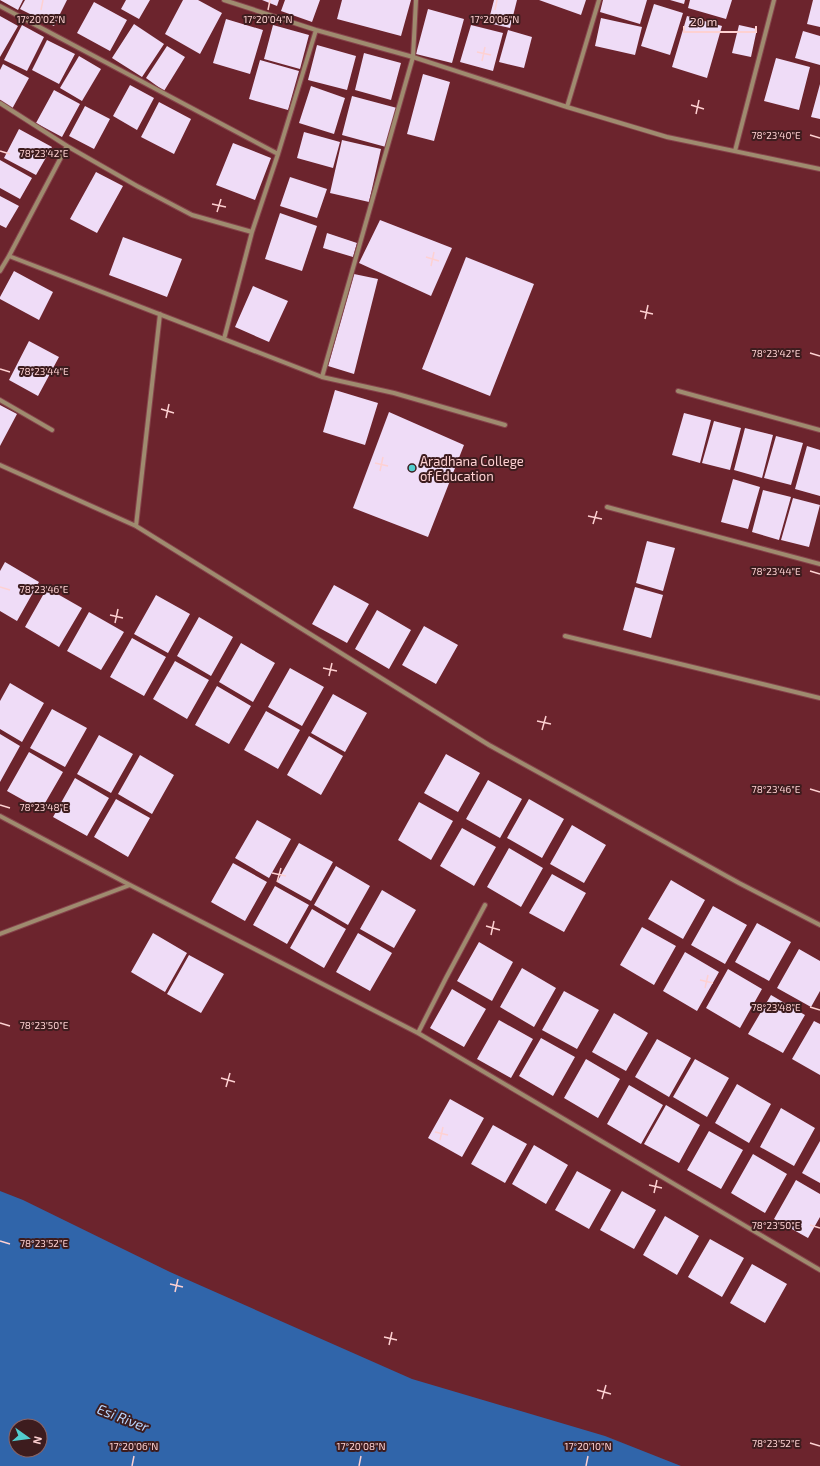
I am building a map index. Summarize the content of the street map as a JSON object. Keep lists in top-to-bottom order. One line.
{"water":["Esi River"],"places":["Aradhana College of Education"],"scale_bar":"20 m","north":"right","coordinates":["17°20'02\"N","17°20'04\"N","17°20'06\"N","78°23'40\"E","78°23'42\"E","78°23'44\"E","78°23'46\"E","78°23'48\"E","78°23'50\"E","78°23'52\"E","17°20'08\"N","17°20'10\"N"]}
